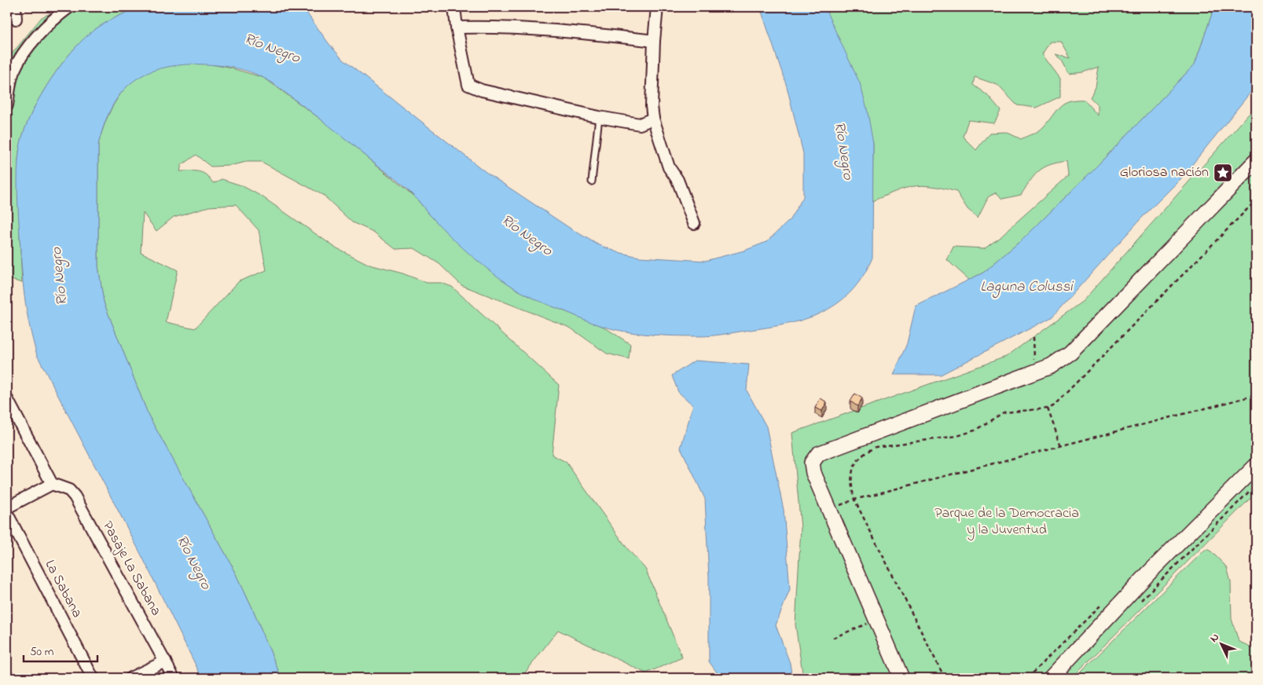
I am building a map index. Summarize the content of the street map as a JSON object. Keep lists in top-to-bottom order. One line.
{"streets":{"street":["Pasaje La Sabana","La Sabana"]},"water":["Río Negro","Laguna Colussi"],"parks":["Parque de la Democracia y la Juventud"],"places":{"place":["Gloriosa nación"]},"scale_bar":"50 m","north":"top left"}
